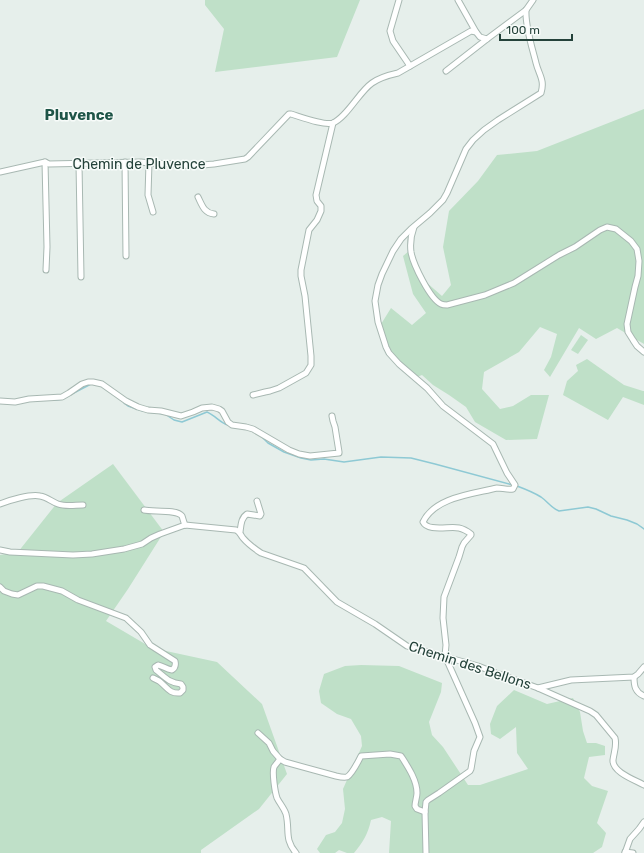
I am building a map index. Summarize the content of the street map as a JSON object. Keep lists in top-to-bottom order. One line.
{"streets":{"street":["Chemin de Pluvence","Chemin des Bellons"]},"districts":["Pluvence"],"scale_bar":"100 m"}
